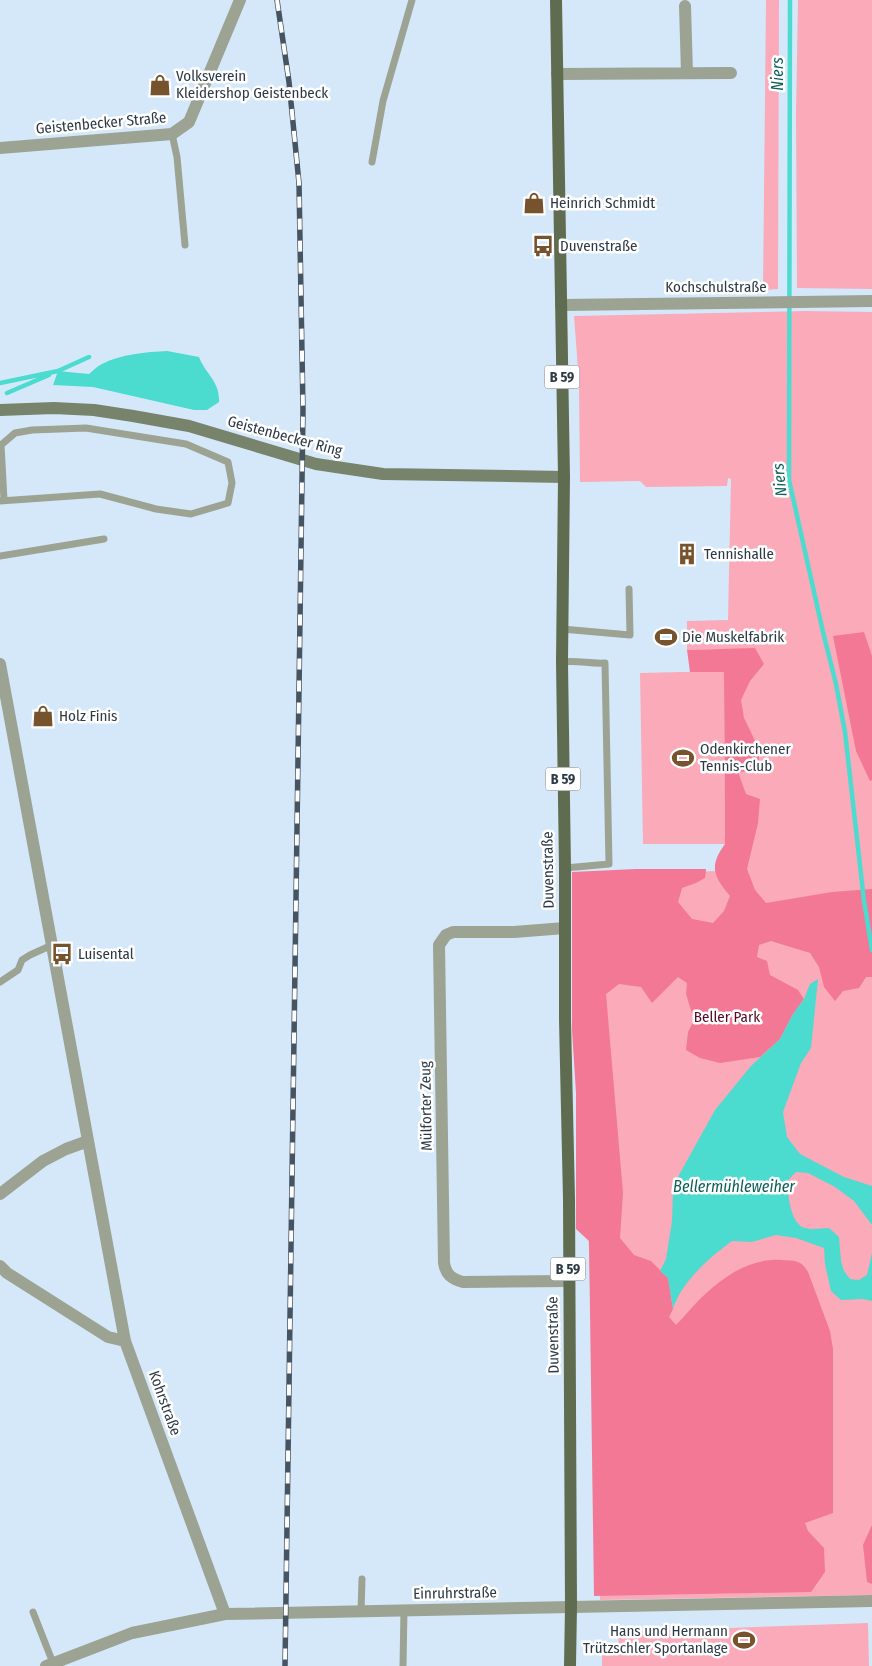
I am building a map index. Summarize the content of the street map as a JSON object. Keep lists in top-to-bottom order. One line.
{"streets":{"main road":["B 59","Geistenbecker Ring","Duvenstraße"],"street":["Geistenbecker Straße","Kochschulstraße","Mülforter Zeug","Kohrstraße","Einruhrstraße"]},"crossings":[["Kochschulstraße","Duvenstraße"],["Geistenbecker Ring","Duvenstraße"],["Duvenstraße","Mülforter Zeug"],["Duvenstraße","Einruhrstraße"],["Kohrstraße","Einruhrstraße"]],"water":["Niers","Bellermühleweiher"],"parks":["Beller Park"],"places":{"shop":["Volksverein Kleidershop Geistenbeck","Heinrich Schmidt","Holz Finis"],"bus stop":["Duvenstraße","Luisental"],"building":["Tennishalle"],"sports":["Die Muskelfabrik","Odenkirchener Tennis-Club","Hans und Hermann Trützschler Sportanlage"]}}
